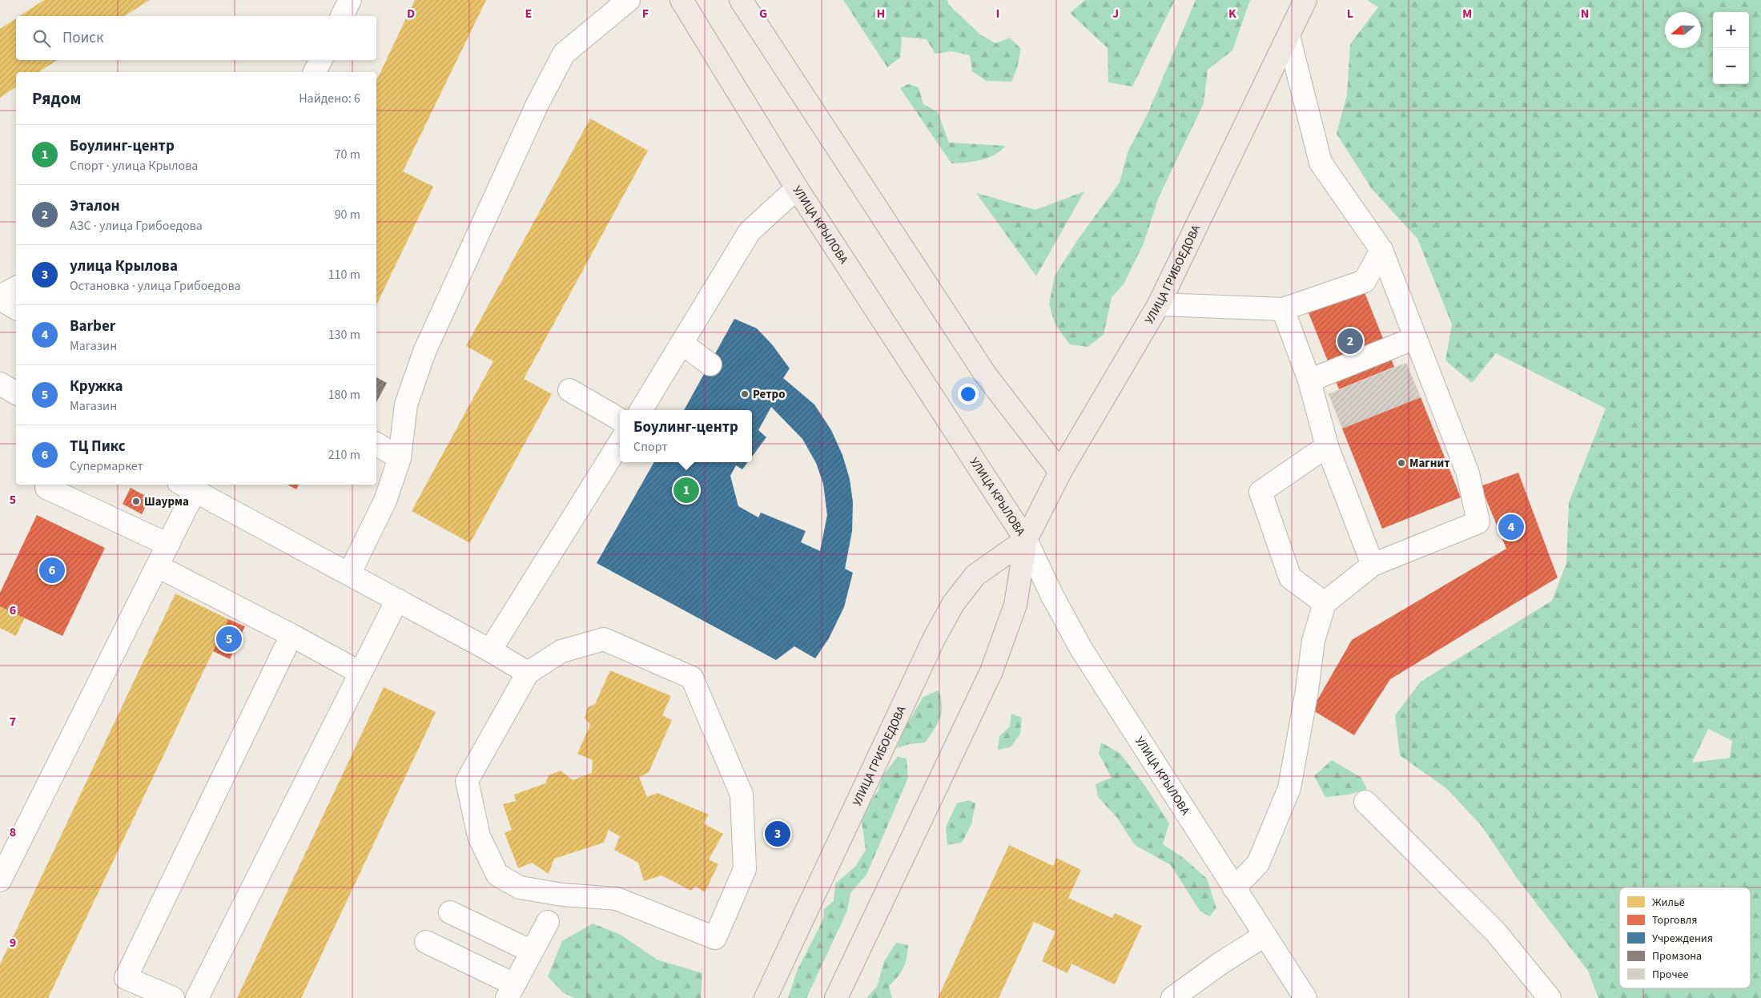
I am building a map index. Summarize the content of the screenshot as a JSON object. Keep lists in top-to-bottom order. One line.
{"streets":{"main road":["УЛИЦА КРЫЛОВА","УЛИЦА ГРИБОЕДОВА"]},"crossings":[["УЛИЦА КРЫЛОВА","УЛИЦА ГРИБОЕДОВА"]],"places":["Ретро","Магнит","Шаурма"],"legend":["Жильё","Торговля","Учреждения","Промзона","Прочее"],"north":"left","page":{"map_buttons":["+","−"],"search":"Поиск","heading":["Рядом","Найдено: 6"],"list":[{"mark":"1","name":"Боулинг-центр","note":"Спорт · улица Крылова","value":"70 m"},{"mark":"2","name":"Эталон","note":"АЗС · улица Грибоедова","value":"90 m"},{"mark":"3","name":"улица Крылова","note":"Остановка · улица Грибоедова","value":"110 m"},{"mark":"4","name":"Barber","note":"Магазин","value":"130 m"},{"mark":"5","name":"Кружка","note":"Магазин","value":"180 m"},{"mark":"6","name":"ТЦ Пикс","note":"Супермаркет","value":"210 m"}],"pins":["2","1","4","6","5","3"],"popup":["Боулинг-центр","Спорт"]},"grid":{"columns":["D","E","F","G","H","I","J","K","L","M","N"],"rows":["5","6","7","8","9"]}}
